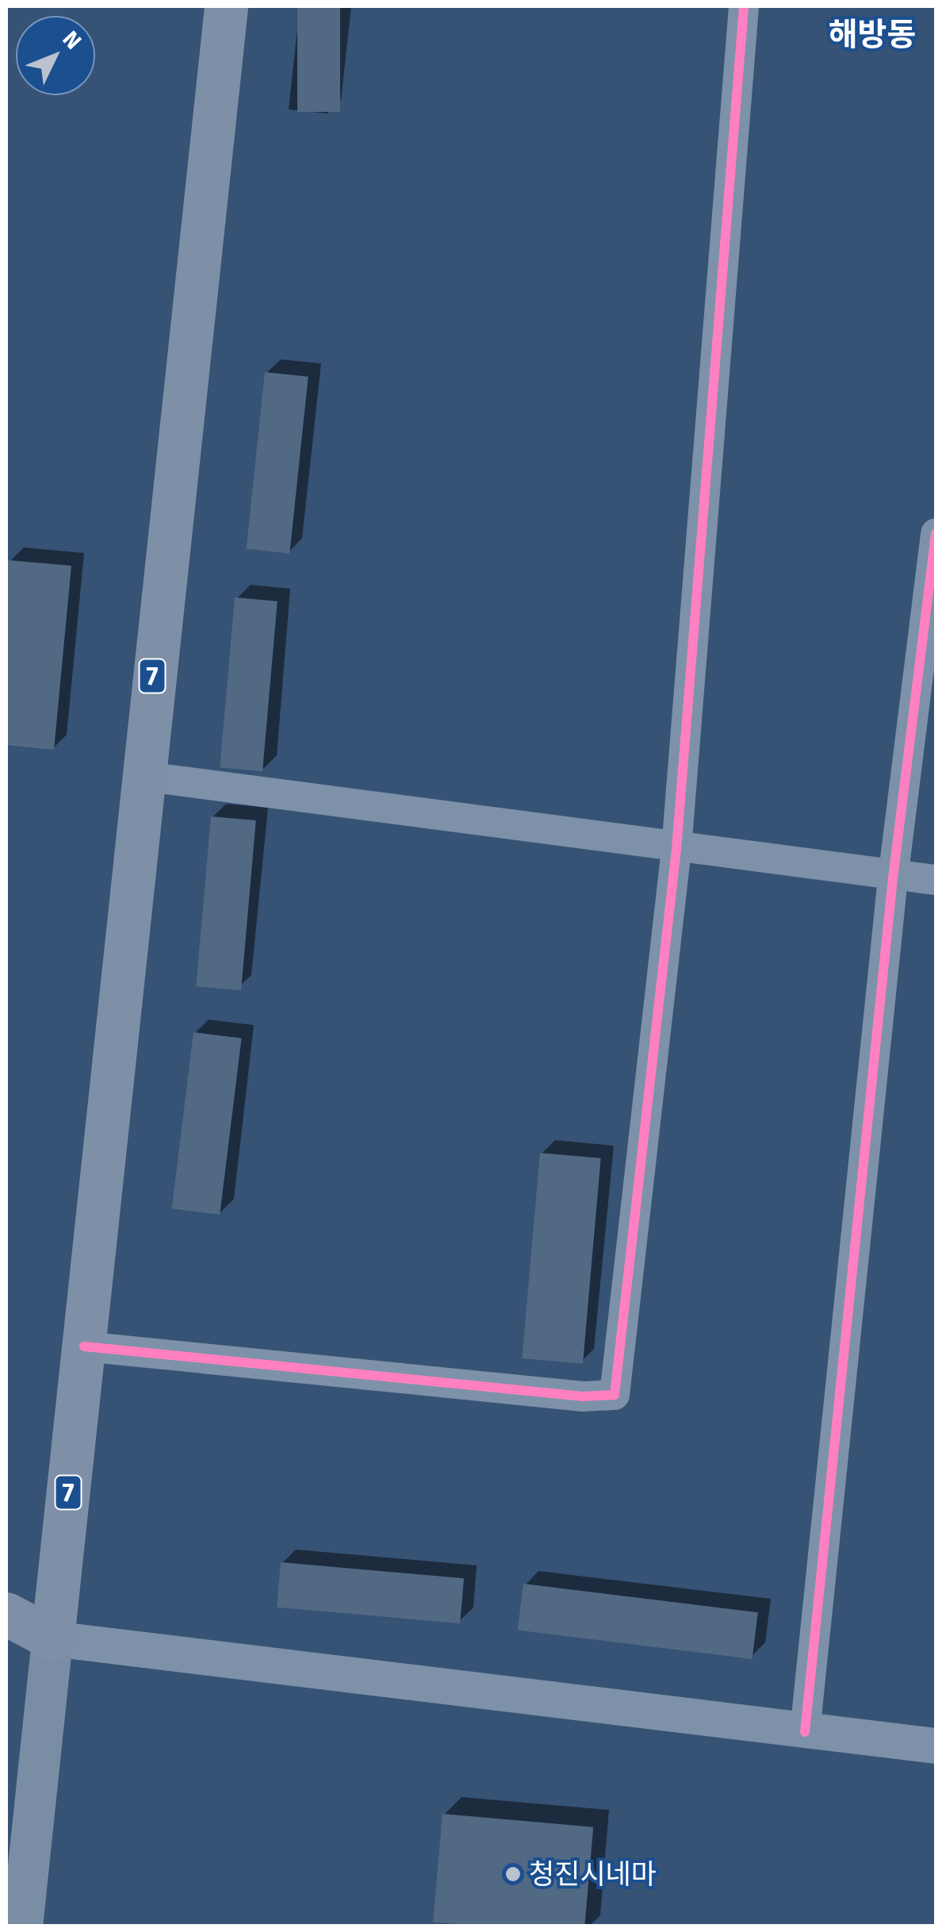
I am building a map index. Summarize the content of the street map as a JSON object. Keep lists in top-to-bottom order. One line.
{"streets":{"highway":["7"]},"districts":["해방동"],"places":["청진시네마"],"north":"top right"}
